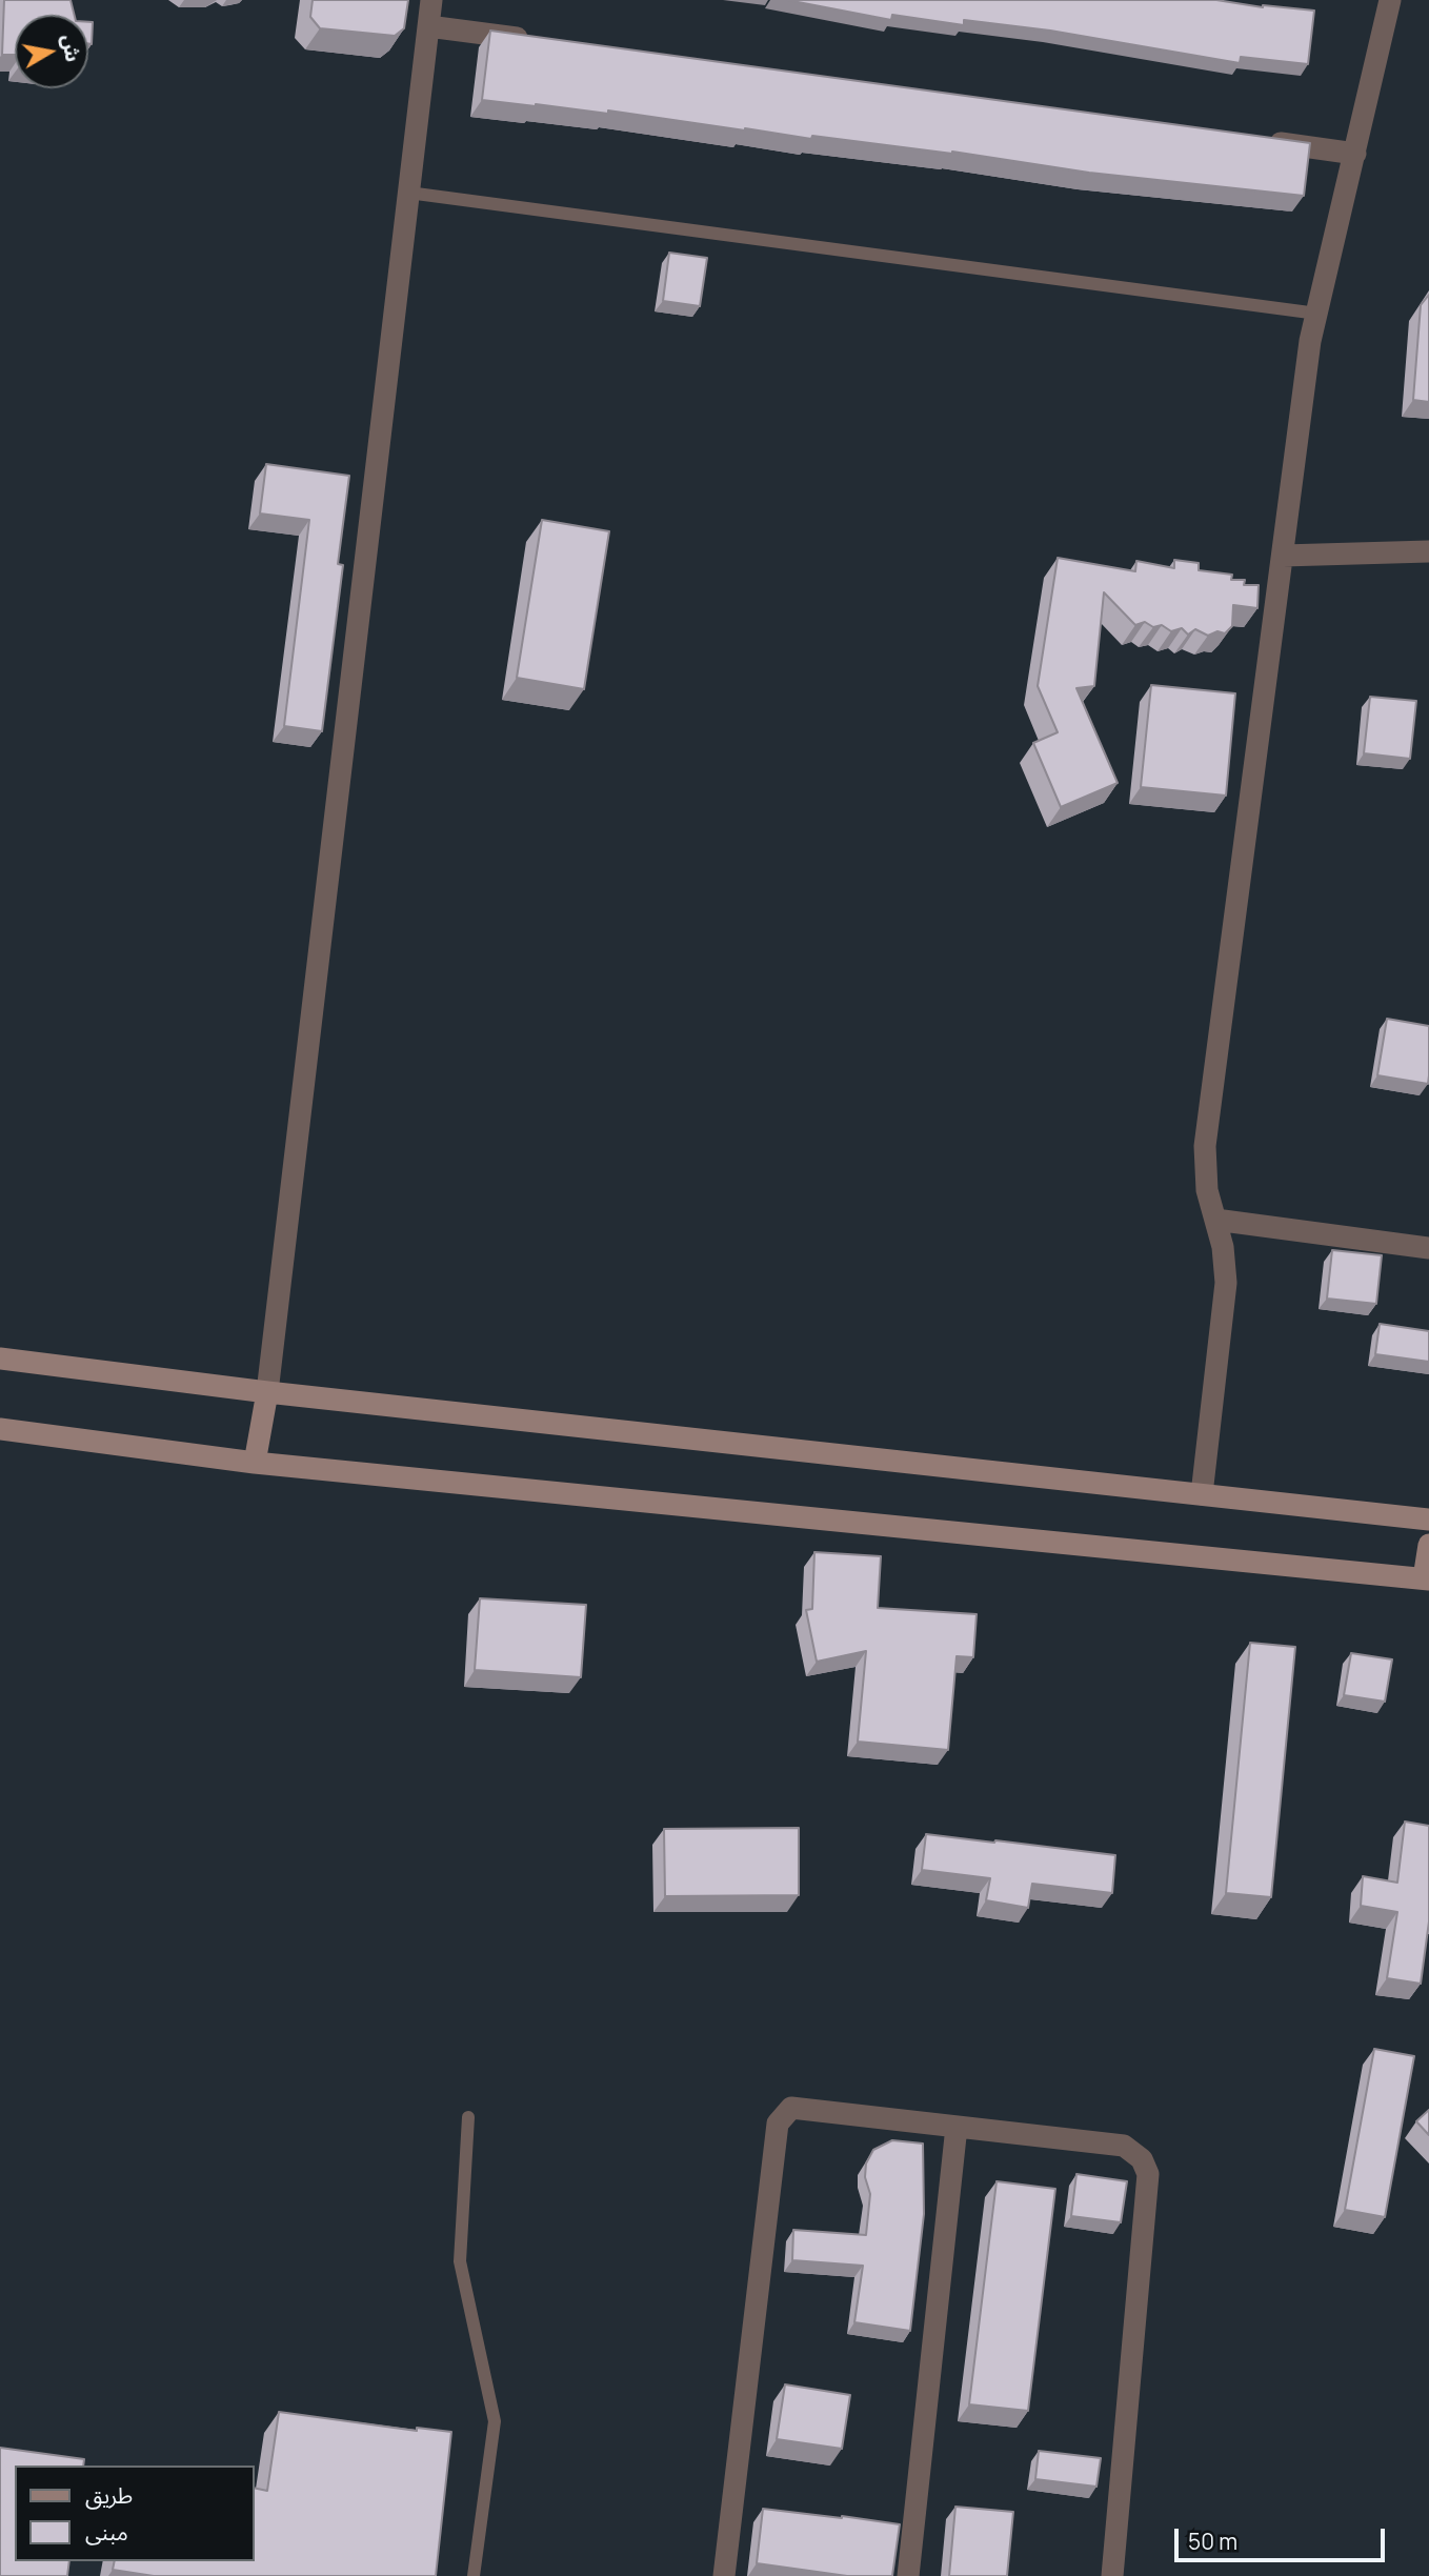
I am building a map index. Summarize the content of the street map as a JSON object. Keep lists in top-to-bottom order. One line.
{"legend":["طريق","مبنى"],"scale_bar":"50 m","north":"right"}
